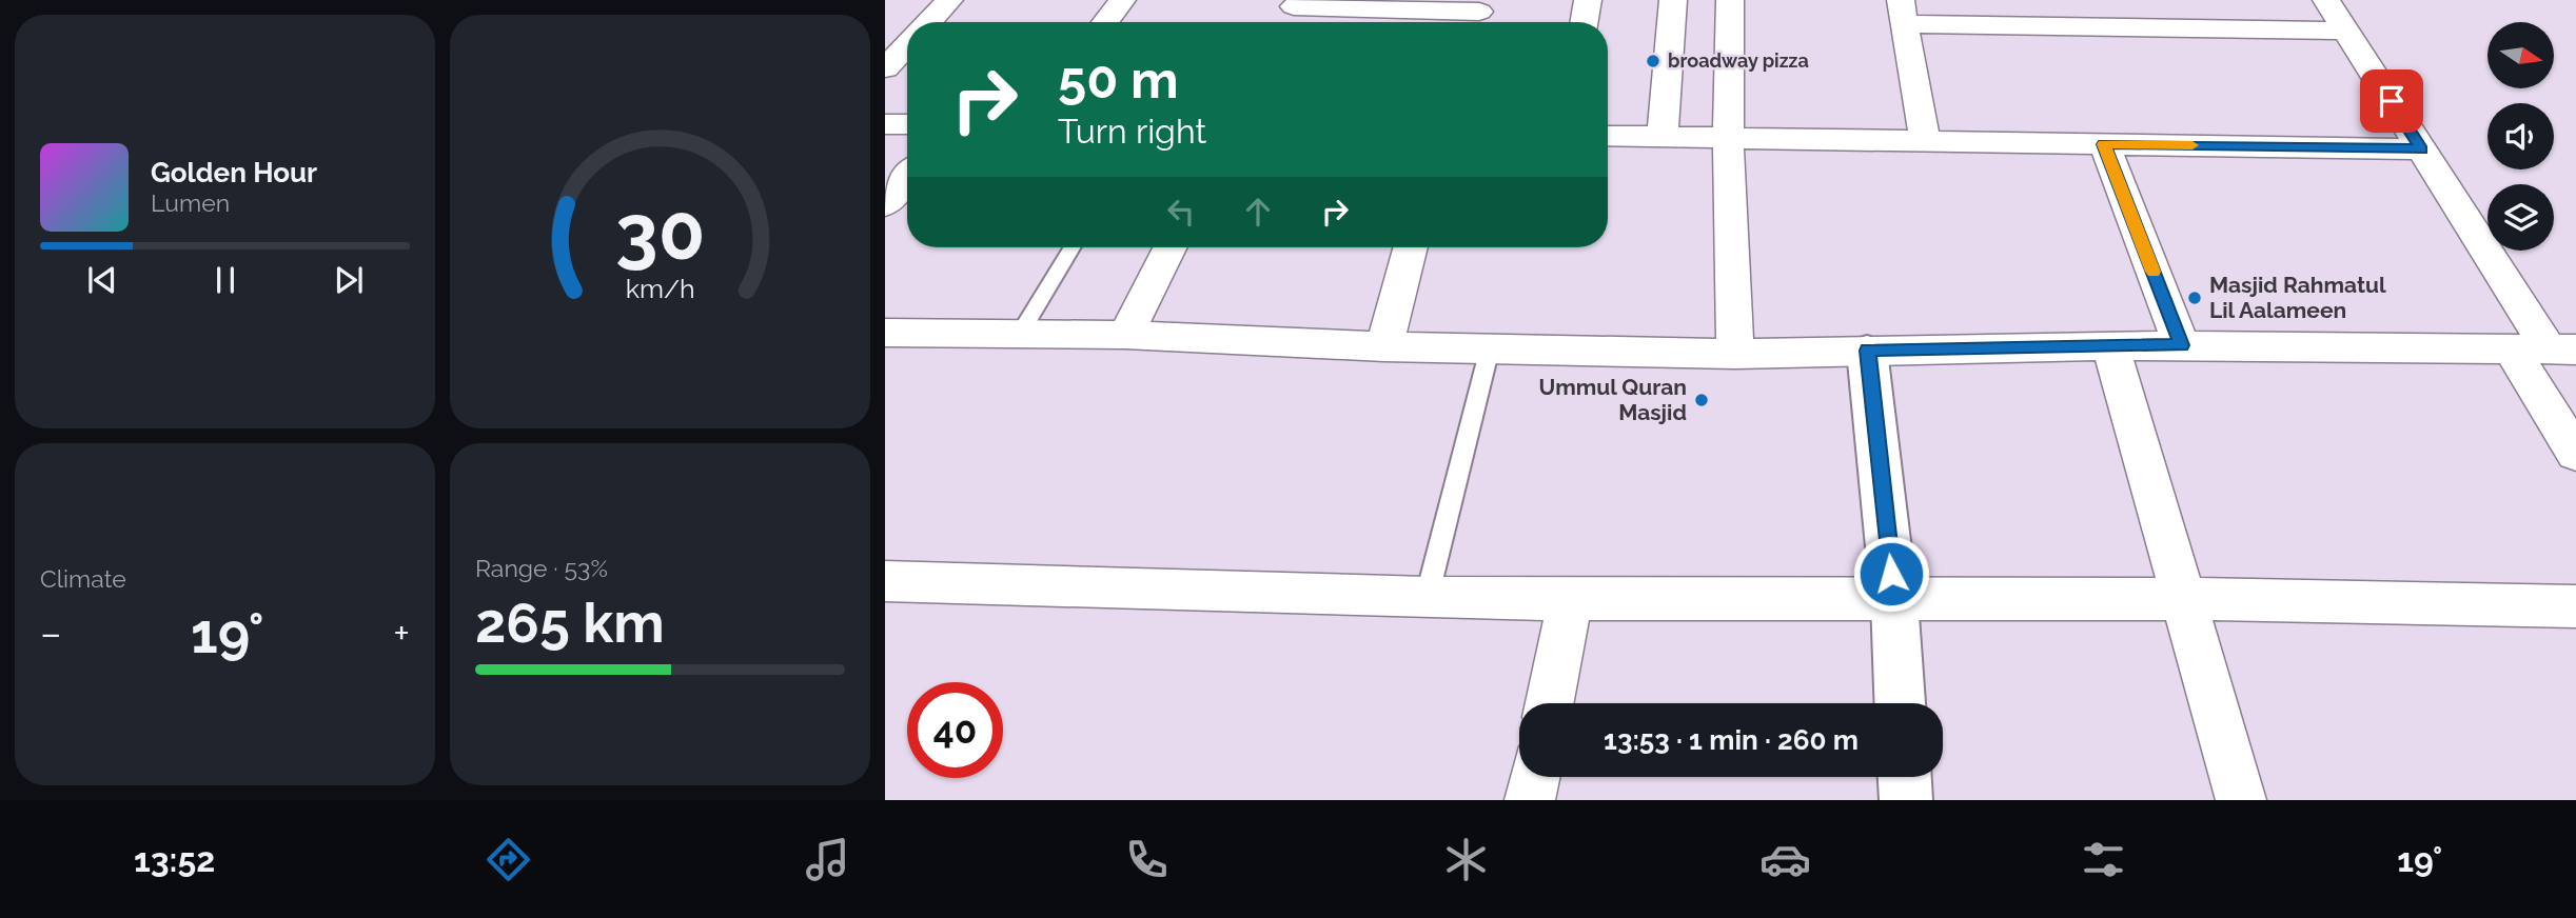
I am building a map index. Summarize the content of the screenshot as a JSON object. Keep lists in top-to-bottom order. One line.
{"places":["broadway pizza","Masjid Rahmatul Lil Aalameen","Ummul Quran Masjid"],"north":"right","page":{"turn":["50 m","Turn right"],"song":["Golden Hour","Lumen"],"tile":["Climate",["Range · 53%","265 km"]],"heat":["−","19°","+"],"limit":"40","trip":"13:53 · 1 min · 260 m","tabs":["13:52","19°"],"gauge":["30","km/h"]}}
